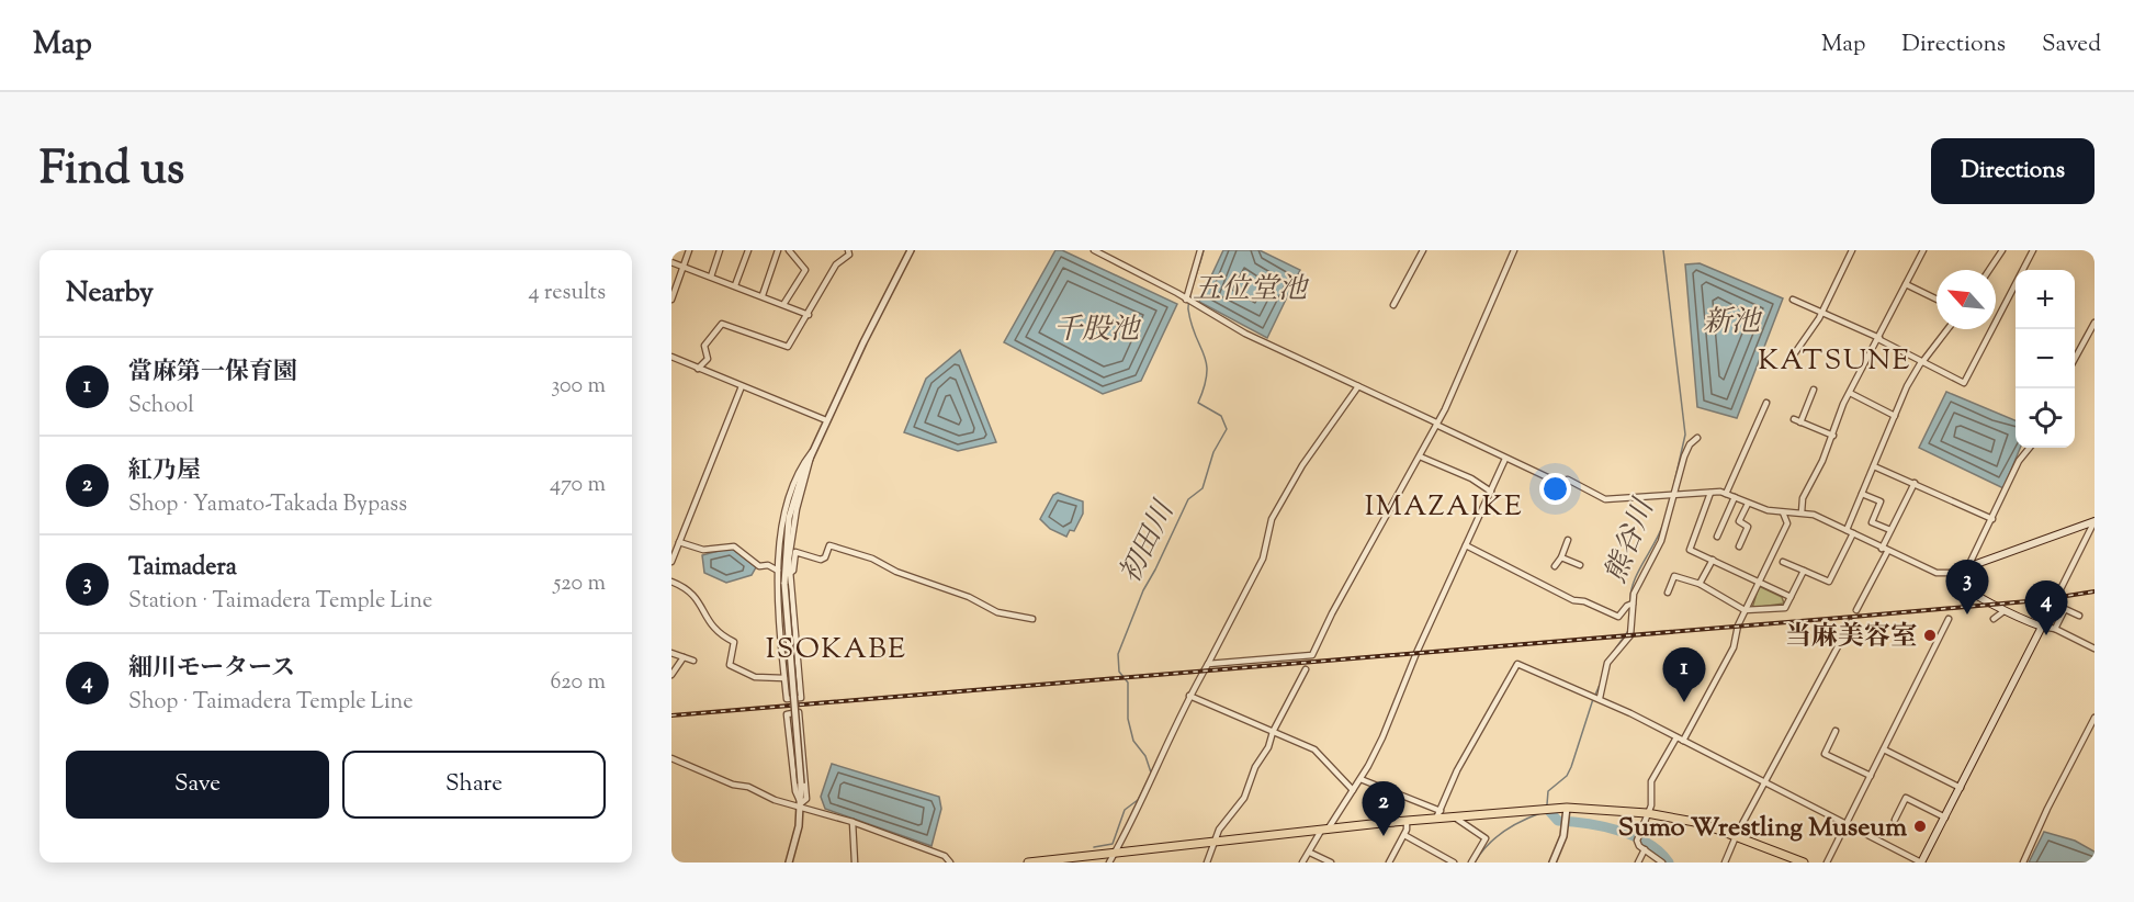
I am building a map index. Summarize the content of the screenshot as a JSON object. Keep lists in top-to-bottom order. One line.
{"districts":["KATSUNE","IMAZAIKE","ISOKABE"],"water":["五位堂池","新池","千股池","熊谷川","初田川"],"places":["当麻美容室","Sumo Wrestling Museum"],"north":"top left","page":{"header":"Map","nav":["Map","Directions","Saved"],"title":"Find us","buttons":["Directions",["Save","Share"]],"heading":["Nearby","4 results"],"map_buttons":["+","−"],"list":[{"mark":"1","name":"當麻第一保育園","note":"School","value":"300 m"},{"mark":"2","name":"紅乃屋","note":"Shop · Yamato-Takada Bypass","value":"470 m"},{"mark":"3","name":"Taimadera","note":"Station · Taimadera Temple Line","value":"520 m"},{"mark":"4","name":"細川モータース","note":"Shop · Taimadera Temple Line","value":"620 m"}],"pins":["3","4","1","2"]}}
